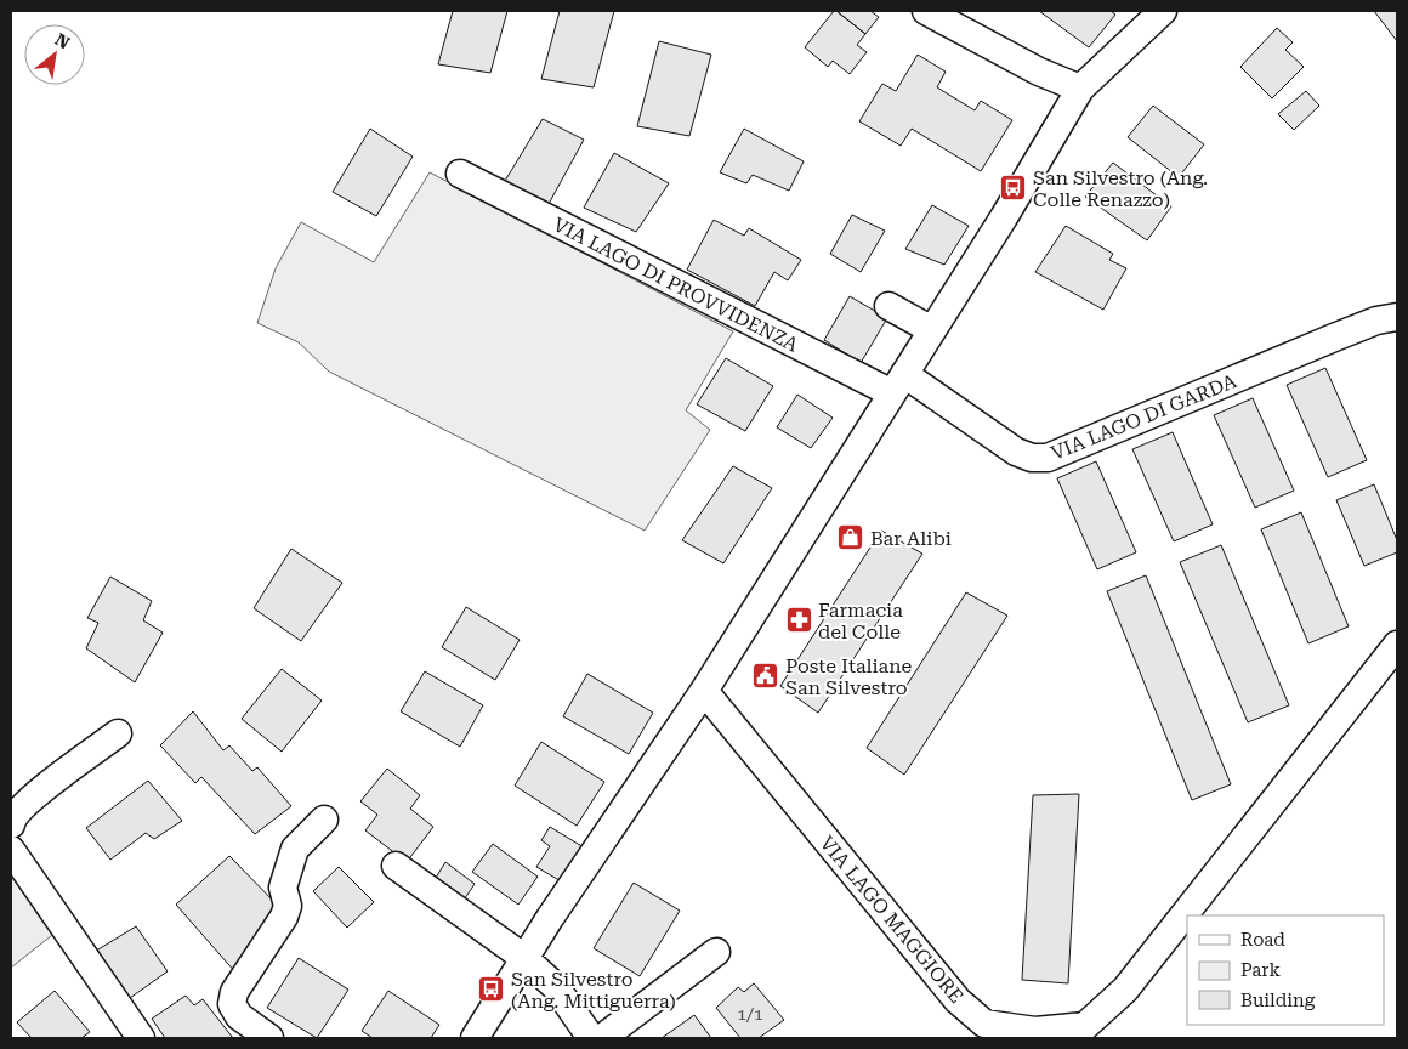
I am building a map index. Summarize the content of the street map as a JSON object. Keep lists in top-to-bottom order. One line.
{"streets":{"street":["VIA LAGO DI PROVVIDENZA","VIA LAGO DI GARDA","VIA LAGO MAGGIORE"]},"crossings":[["VIA LAGO DI PROVVIDENZA","VIA LAGO DI GARDA"]],"places":{"bus stop":["San Silvestro (Ang. Colle Renazzo)","San Silvestro (Ang. Mittiguerra)"],"shop":["Bar Alibi"],"pharmacy":["Farmacia del Colle"],"public building":["Poste Italiane San Silvestro"]},"house_numbers":["1/1"],"legend":["Road","Park","Building"],"north":"top right"}
